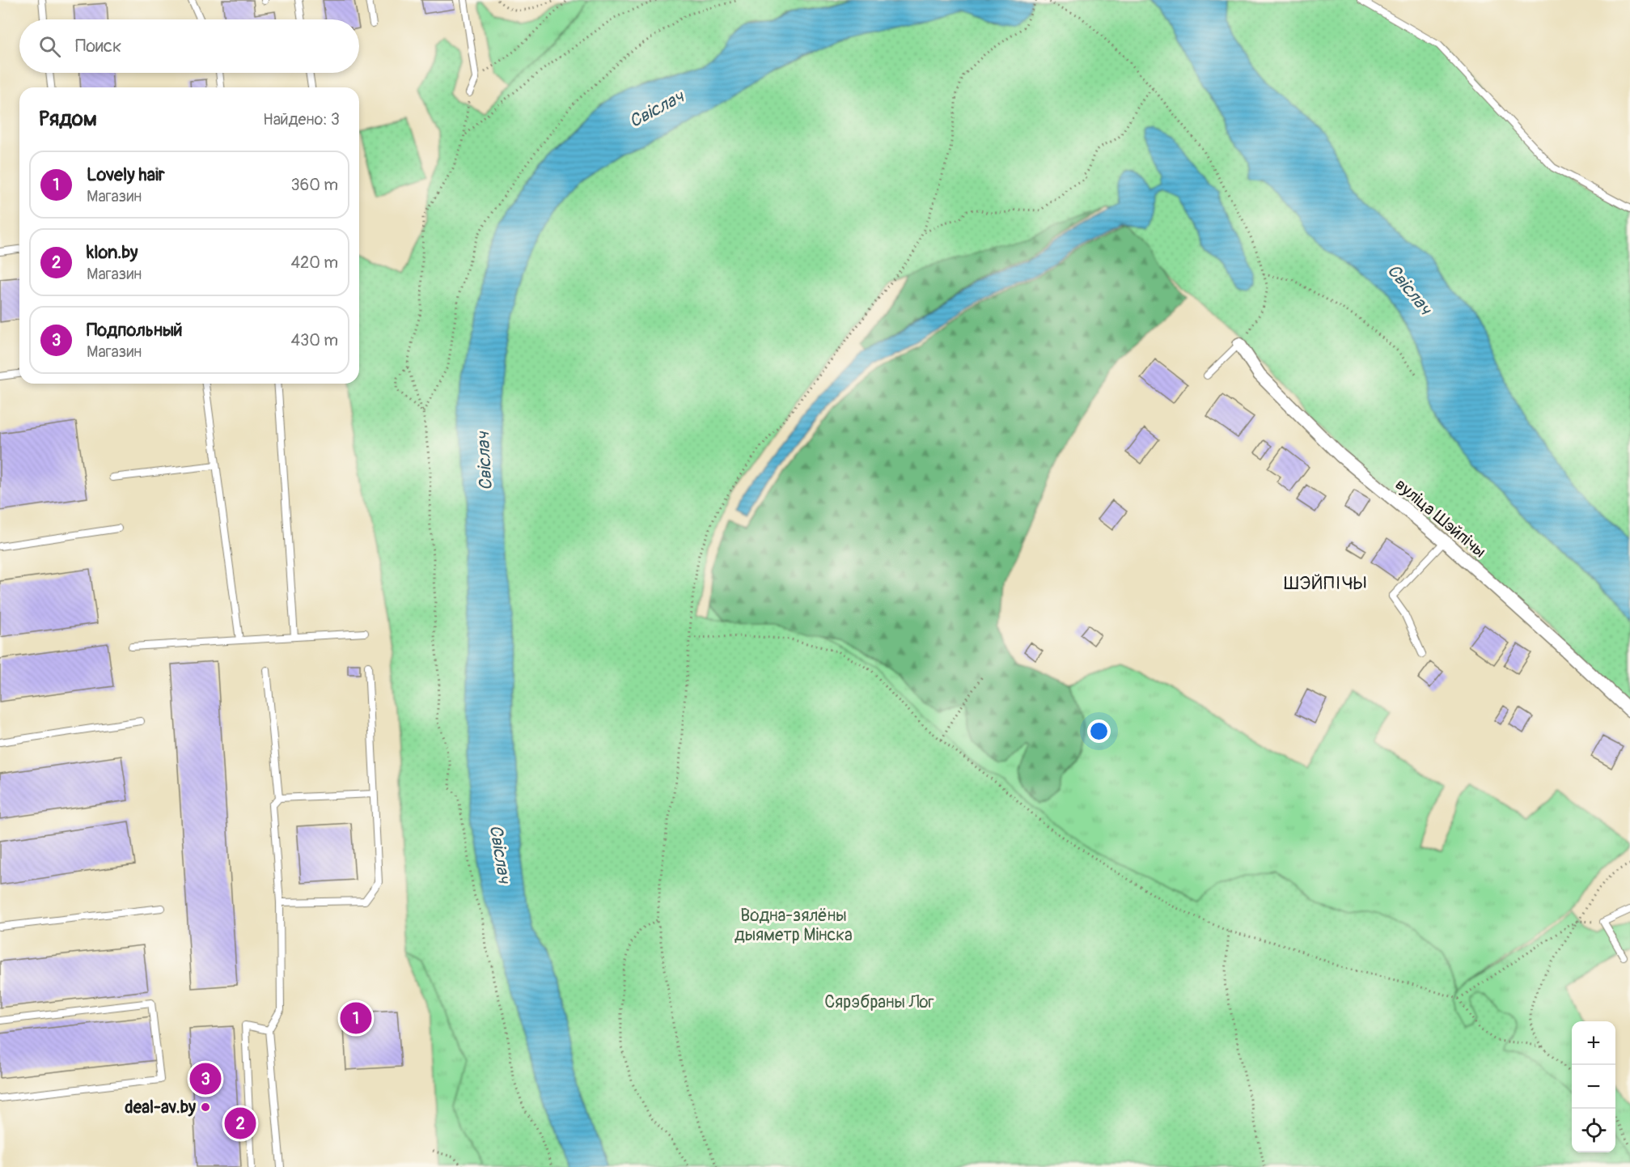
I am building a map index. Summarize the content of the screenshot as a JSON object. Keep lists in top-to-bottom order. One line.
{"streets":{"street":["вуліца Шэйпічы"]},"districts":["ШЭЙПІЧЫ"],"water":["Свіслач"],"parks":["Водна-зялёны дыяметр Мінска","Сярэбраны Лог"],"places":["deal-av.by"],"page":{"search":"Поиск","heading":["Рядом","Найдено: 3"],"list":[{"mark":"1","name":"Lovely hair","note":"Магазин","value":"360 m"},{"mark":"2","name":"klon.by","note":"Магазин","value":"420 m"},{"mark":"3","name":"Подпольный","note":"Магазин","value":"430 m"}],"pins":["1","3","2"],"map_buttons":["+","−"]}}
